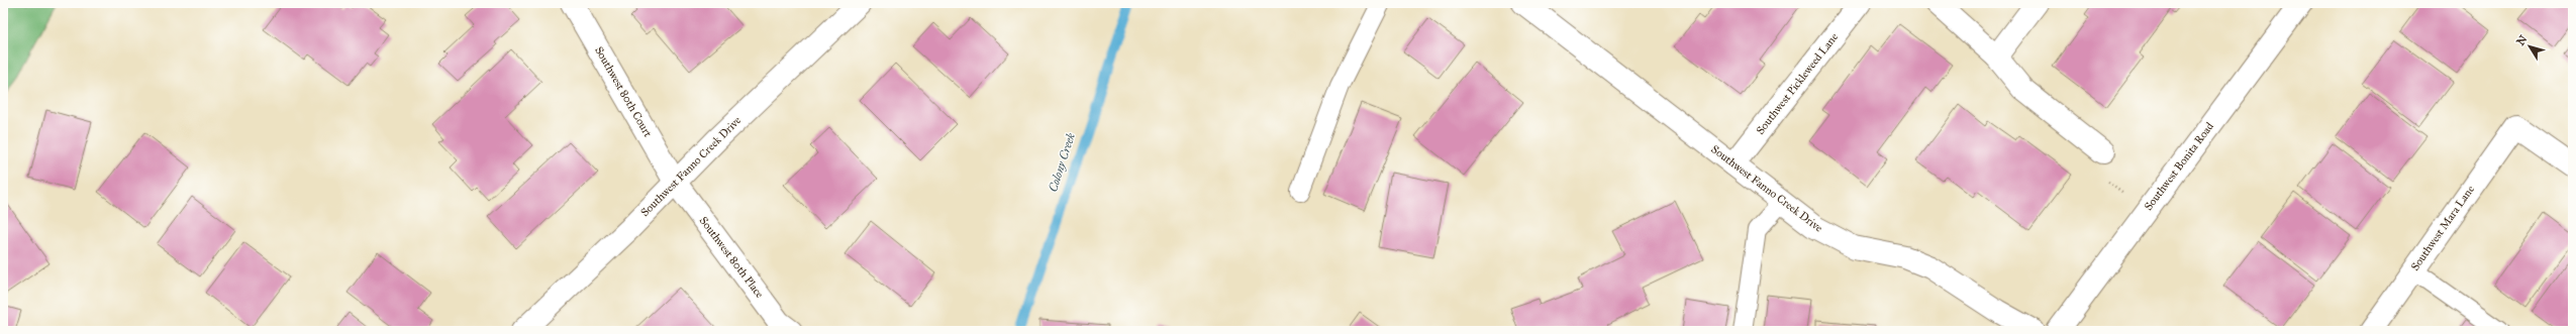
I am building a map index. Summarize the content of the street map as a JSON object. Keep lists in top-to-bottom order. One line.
{"streets":{"street":["Southwest Pickleweed Lane","Southwest 80th Court","Southwest Fanno Creek Drive","Southwest Bonita Road","Southwest Mara Lane","Southwest 80th Place"]},"crossings":[["Southwest Pickleweed Lane","Southwest Fanno Creek Drive"],["Southwest 80th Court","Southwest Fanno Creek Drive"],["Southwest 80th Court","Southwest 80th Place"],["Southwest Fanno Creek Drive","Southwest 80th Place"]],"water":["Colony Creek"],"north":"top left"}
